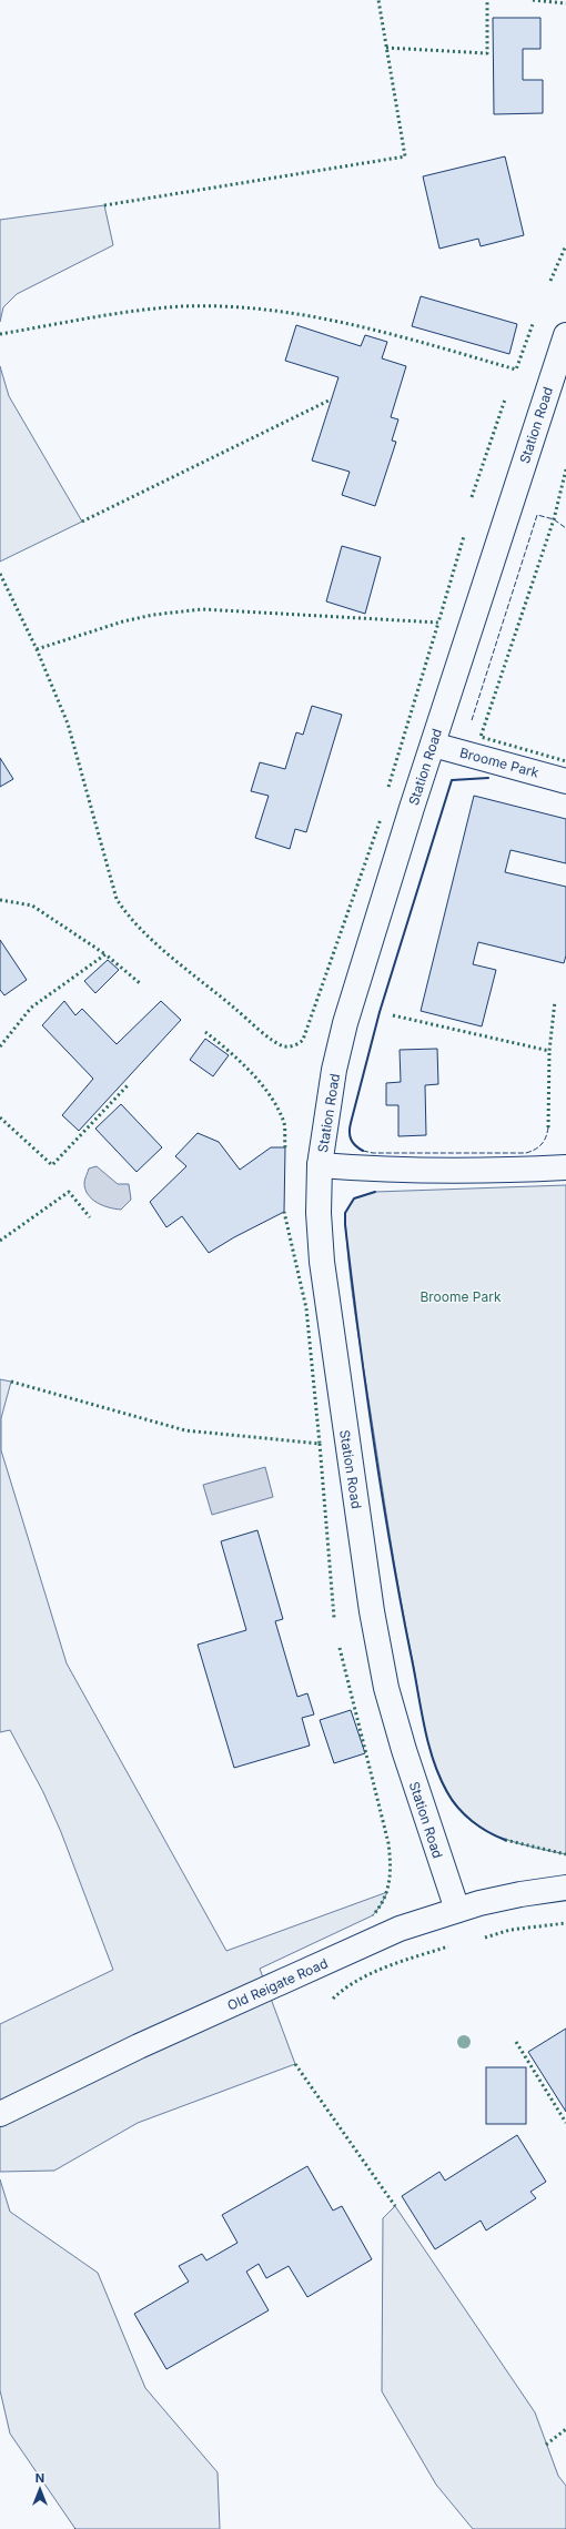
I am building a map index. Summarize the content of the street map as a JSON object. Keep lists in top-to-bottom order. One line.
{"streets":{"street":["Station Road","Broome Park","Old Reigate Road"]},"crossings":[["Station Road","Broome Park"],["Station Road","Old Reigate Road"]],"parks":["Broome Park"],"north":"top"}
